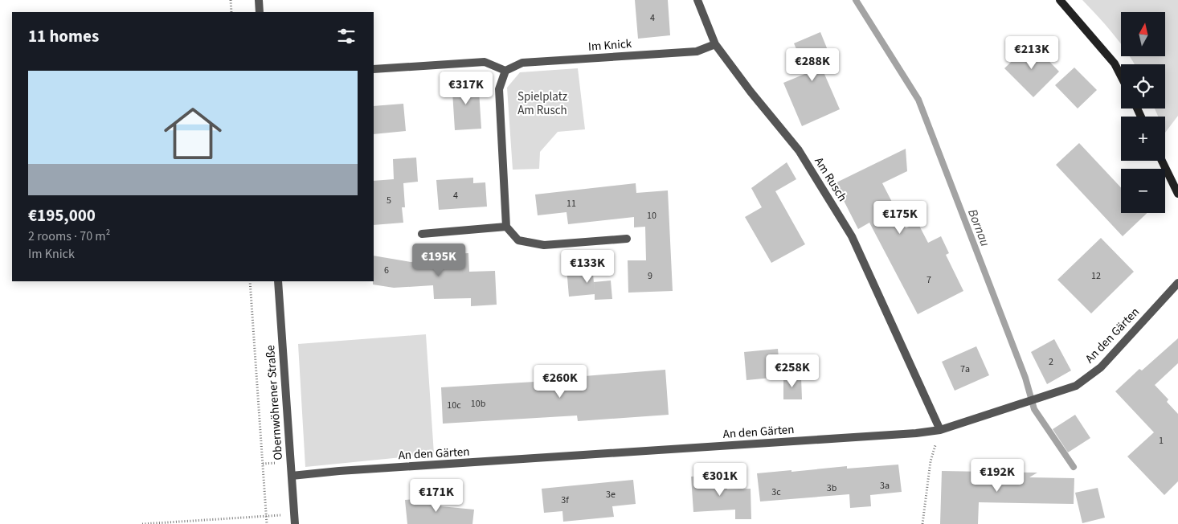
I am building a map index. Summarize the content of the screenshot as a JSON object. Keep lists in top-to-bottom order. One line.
{"streets":{"street":["Im Knick","Am Rusch","An den Gärten","Obernwöhrener Straße"]},"crossings":[["Im Knick","Am Rusch"],["Am Rusch","An den Gärten"],["An den Gärten","Obernwöhrener Straße"]],"water":["Bornau"],"parks":["Spielplatz Am Rusch"],"house_numbers":["4","4","5","11","10","6","9","12","7","2","7a","10b","10c","1","3a","3b","3c","3e","3f"],"north":"top","page":{"map_buttons":["+","−"],"heading":"11 homes","price":["€213K","€288K","€317K","€175K","€195K","€133K","€258K","€260K","€192K","€301K","€171K"],"list":[{"name":"€195,000","note":"2 rooms · 70 m² · Im Knick"}]}}
